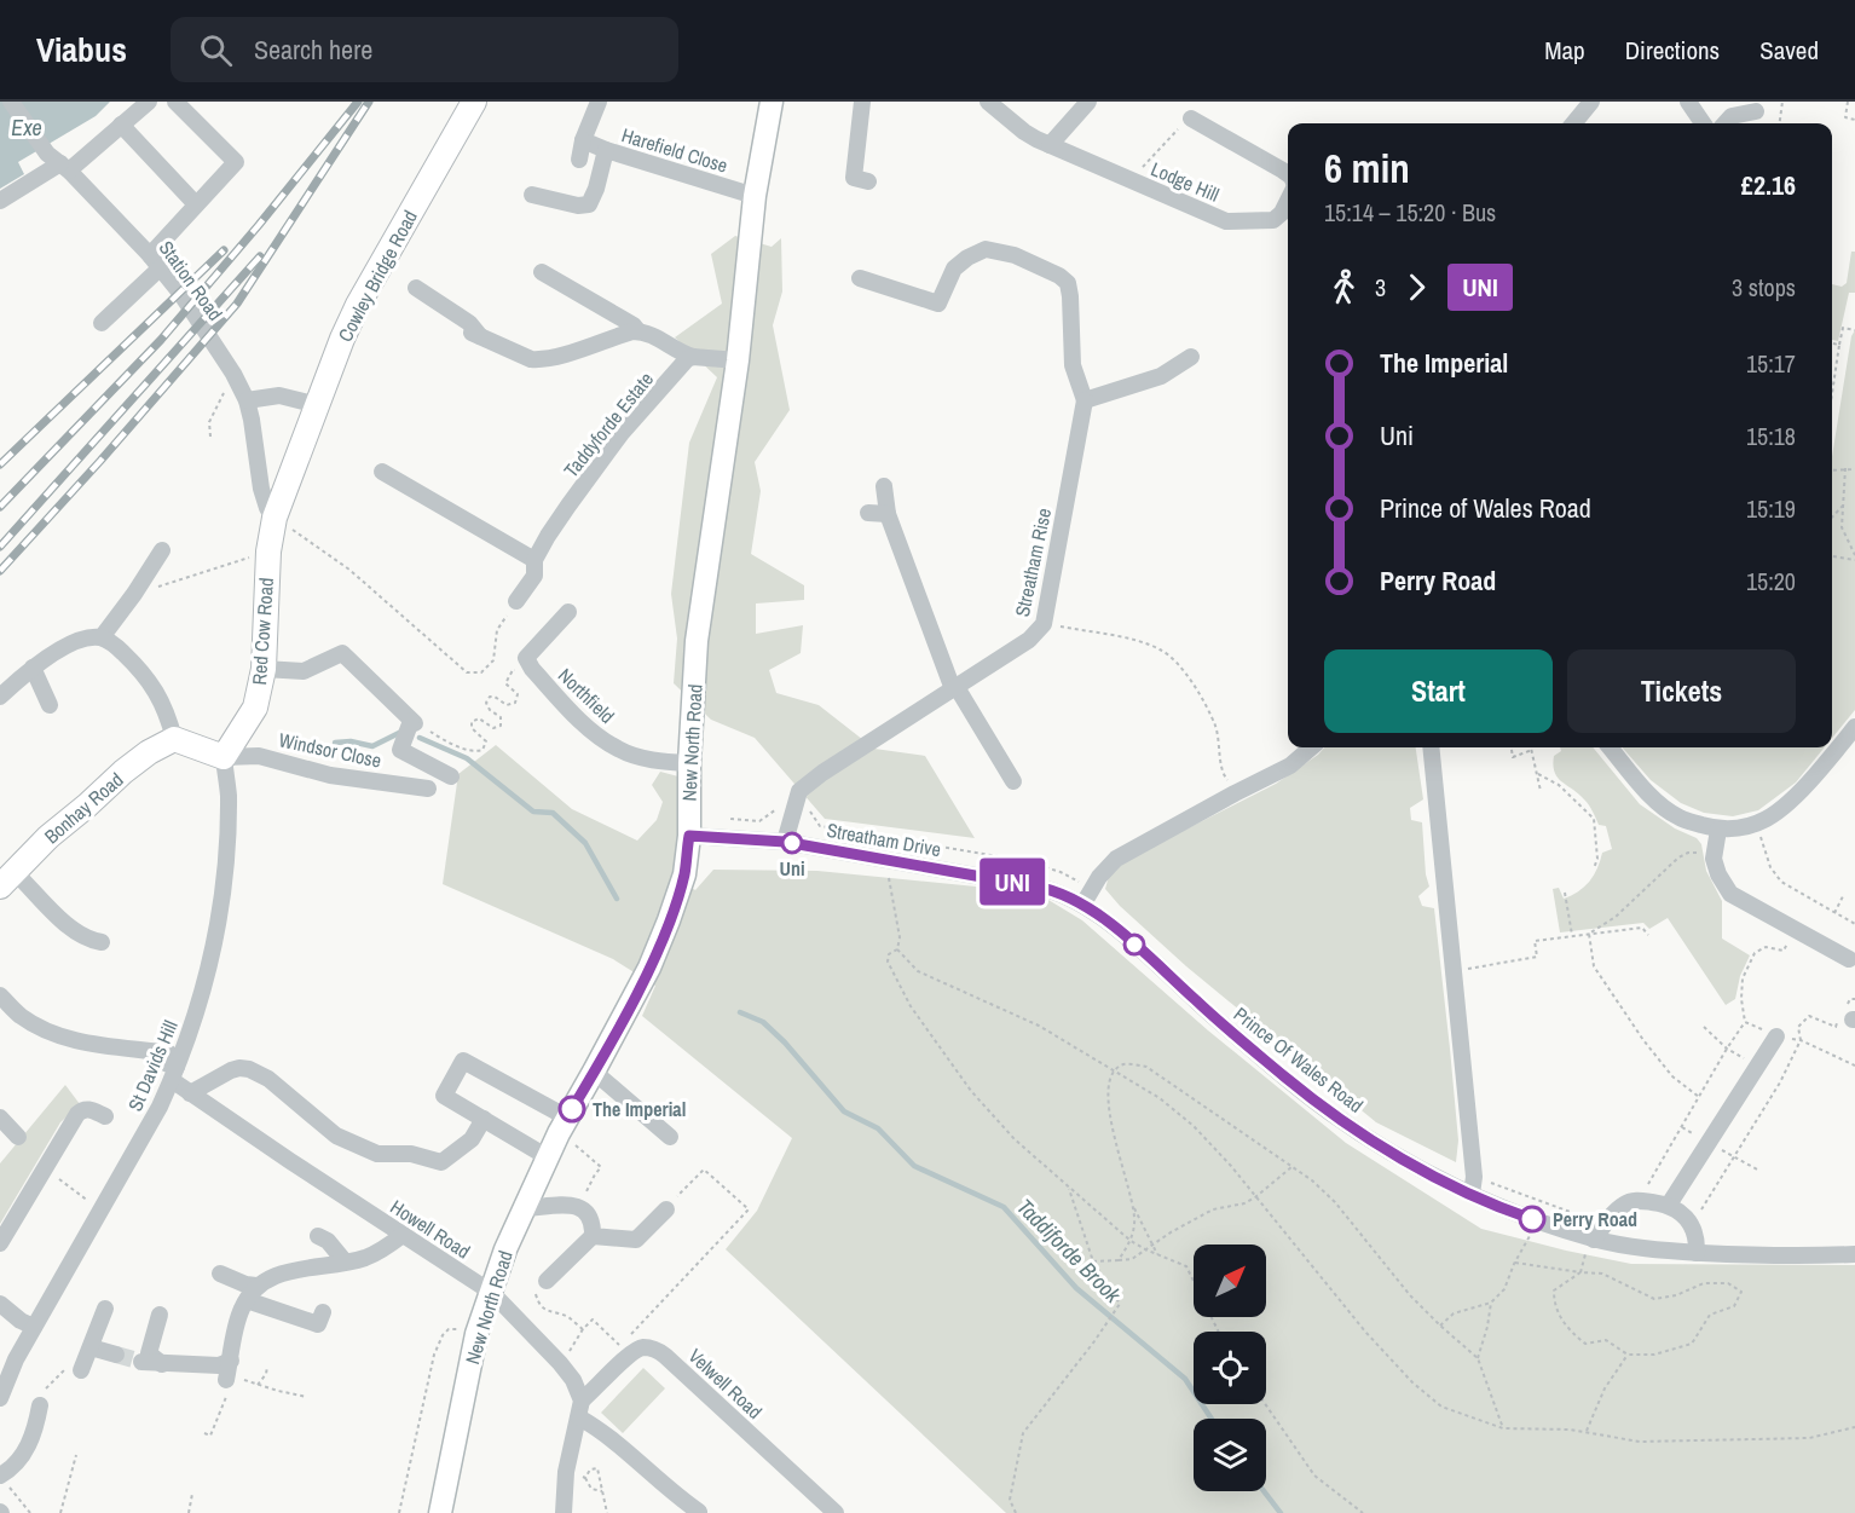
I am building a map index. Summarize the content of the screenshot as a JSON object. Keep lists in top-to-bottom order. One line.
{"streets":{"highway":["Cowley Bridge Road","Red Cow Road","Bonhay Road"],"main road":["New North Road"],"street":["Harefield Close","Lodge Hill","Station Road","Taddyforde Estate","Streatham Rise","Northfield","Windsor Close","Streatham Drive","Prince Of Wales Road","St Davids Hill","Howell Road","Velwell Road"]},"crossings":[["Harefield Close","New North Road"],["Cowley Bridge Road","Station Road"],["Cowley Bridge Road","Red Cow Road"],["Station Road","Red Cow Road"],["Streatham Rise","Streatham Drive"],["Red Cow Road","Windsor Close"],["Red Cow Road","St Davids Hill"],["Northfield","New North Road"],["New North Road","Streatham Drive"],["New North Road","Howell Road"],["Windsor Close","St Davids Hill"],["Streatham Drive","Prince Of Wales Road"],["St Davids Hill","Howell Road"],["Howell Road","Velwell Road"]],"water":["Exe","Taddiforde Brook"],"places":["Uni","The Imperial","Perry Road"],"lines":["bus line UNI"],"north":"top right","page":{"header":"Viabus","search":"Search here","nav":["Map","Directions","Saved"],"on_map":"UNI","heading":["6 min","15:14 – 15:20 · Bus","£2.16"],"legs":["3","UNI","3 stops"],"list":[{"name":"The Imperial","value":"15:17"},{"name":"Uni","value":"15:18"},{"name":"Prince of Wales Road","value":"15:19"},{"name":"Perry Road","value":"15:20"}],"buttons":["Start","Tickets"]}}
